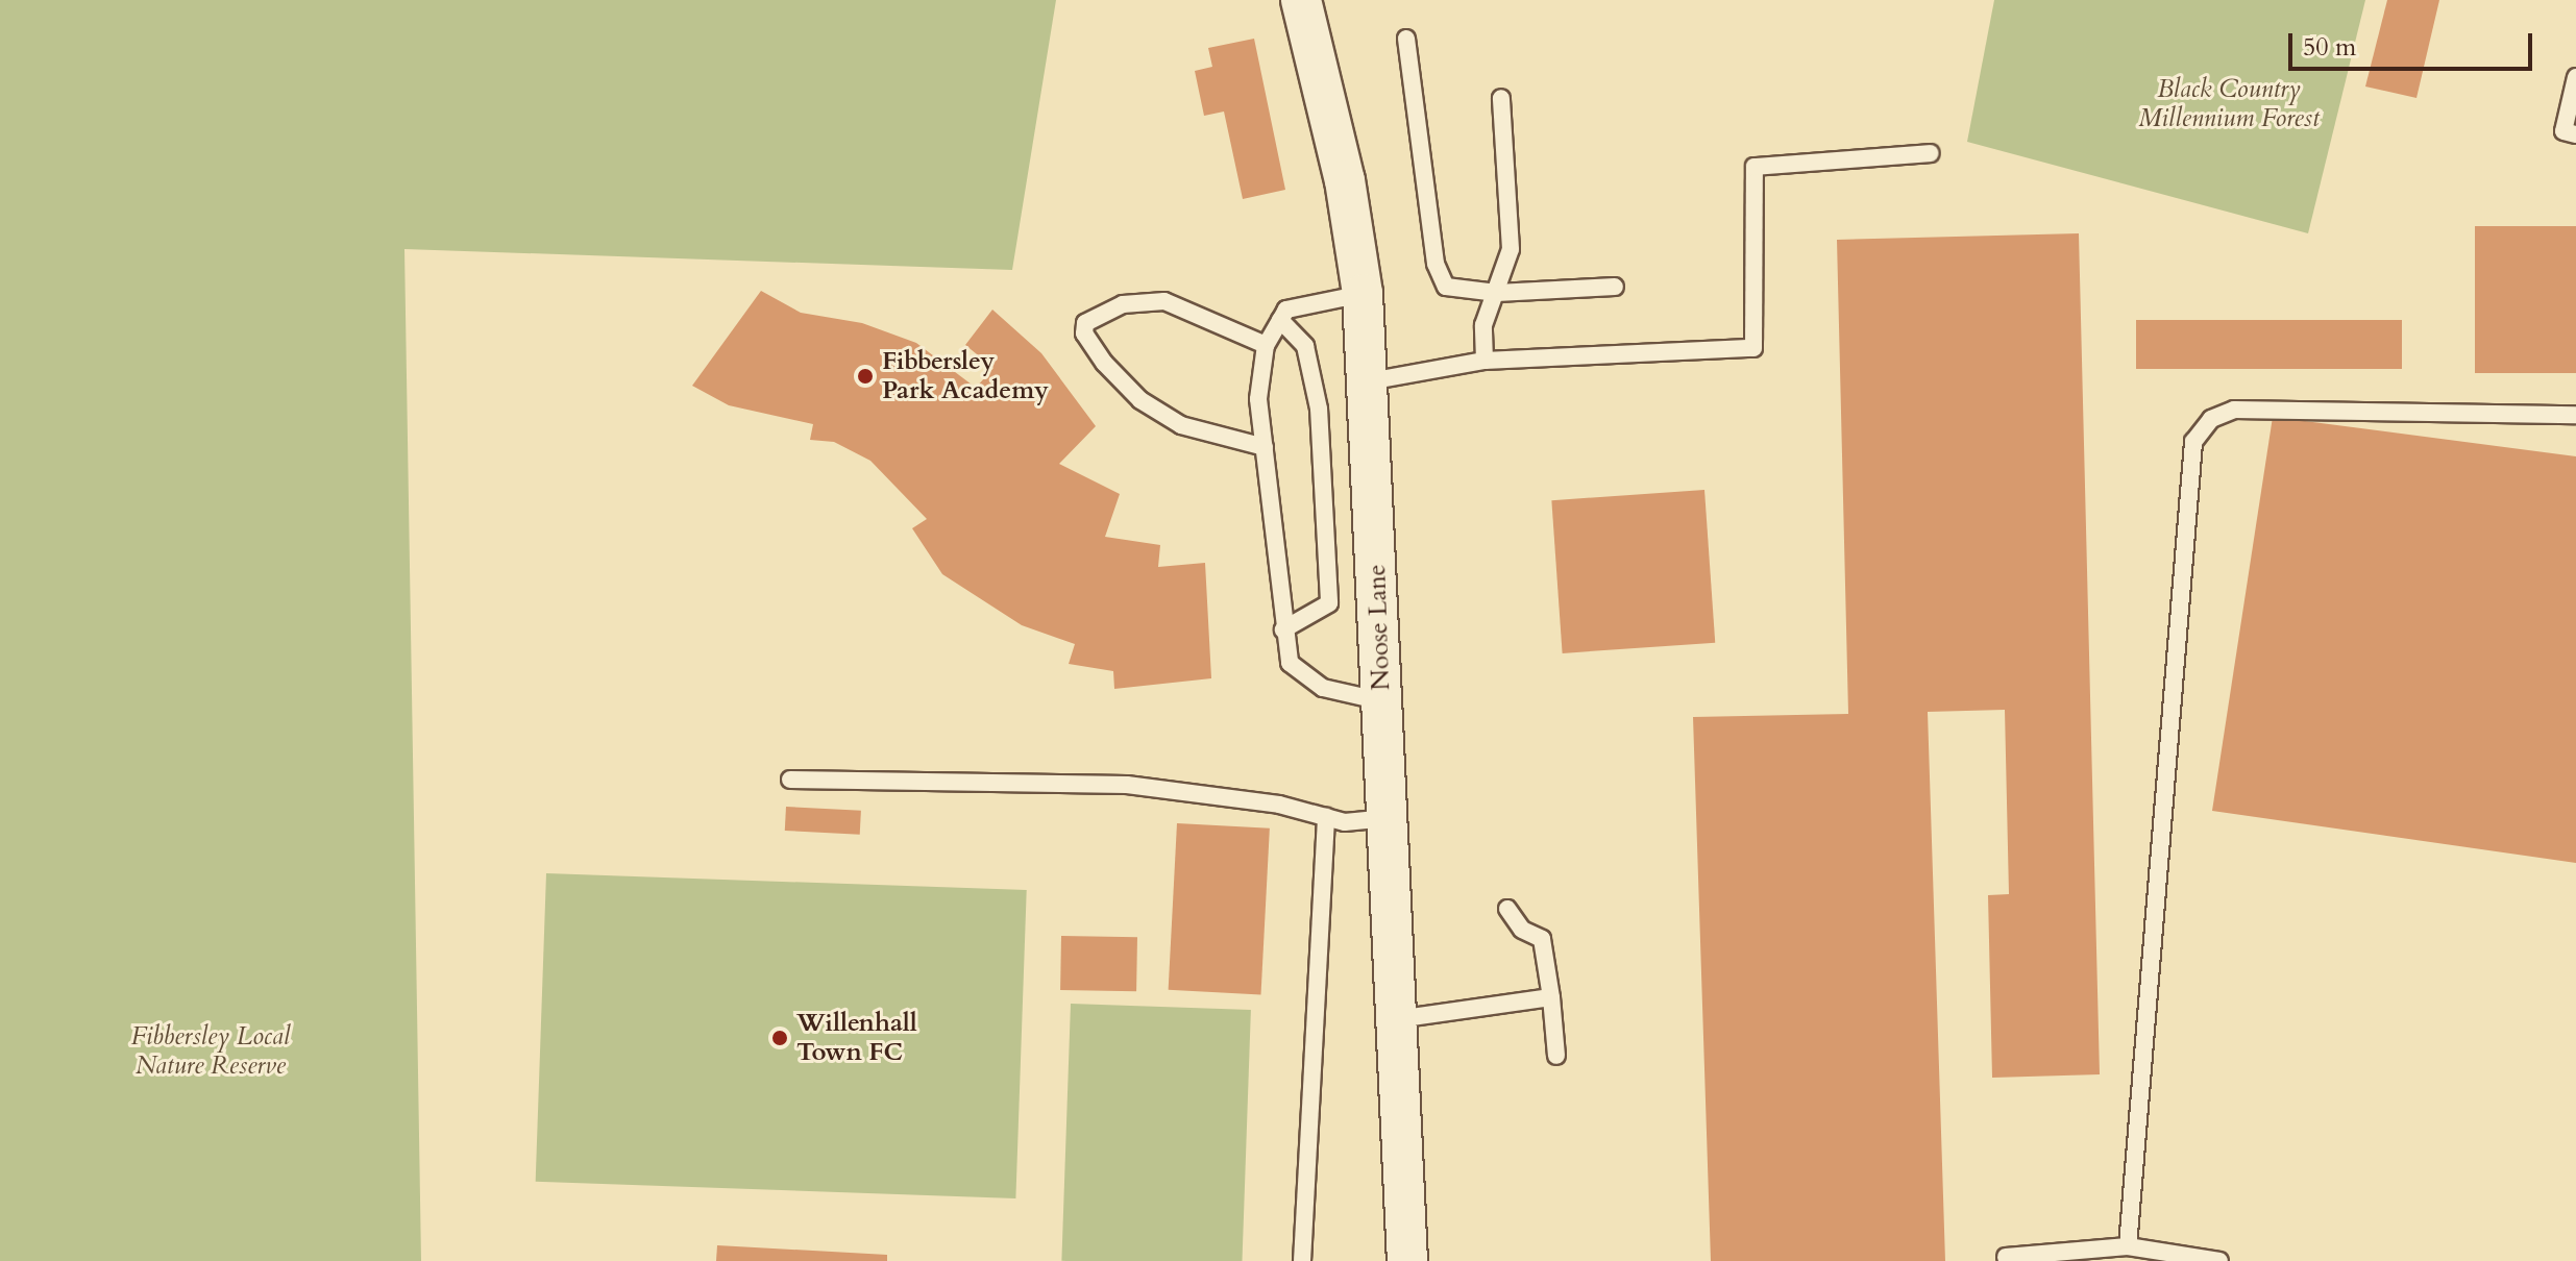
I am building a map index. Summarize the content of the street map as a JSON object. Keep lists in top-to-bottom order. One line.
{"streets":{"street":["Noose Lane"]},"parks":["Black Country Millennium Forest","Fibbersley Local Nature Reserve"],"places":["Fibbersley Park Academy","Willenhall Town FC"],"scale_bar":"50 m"}
